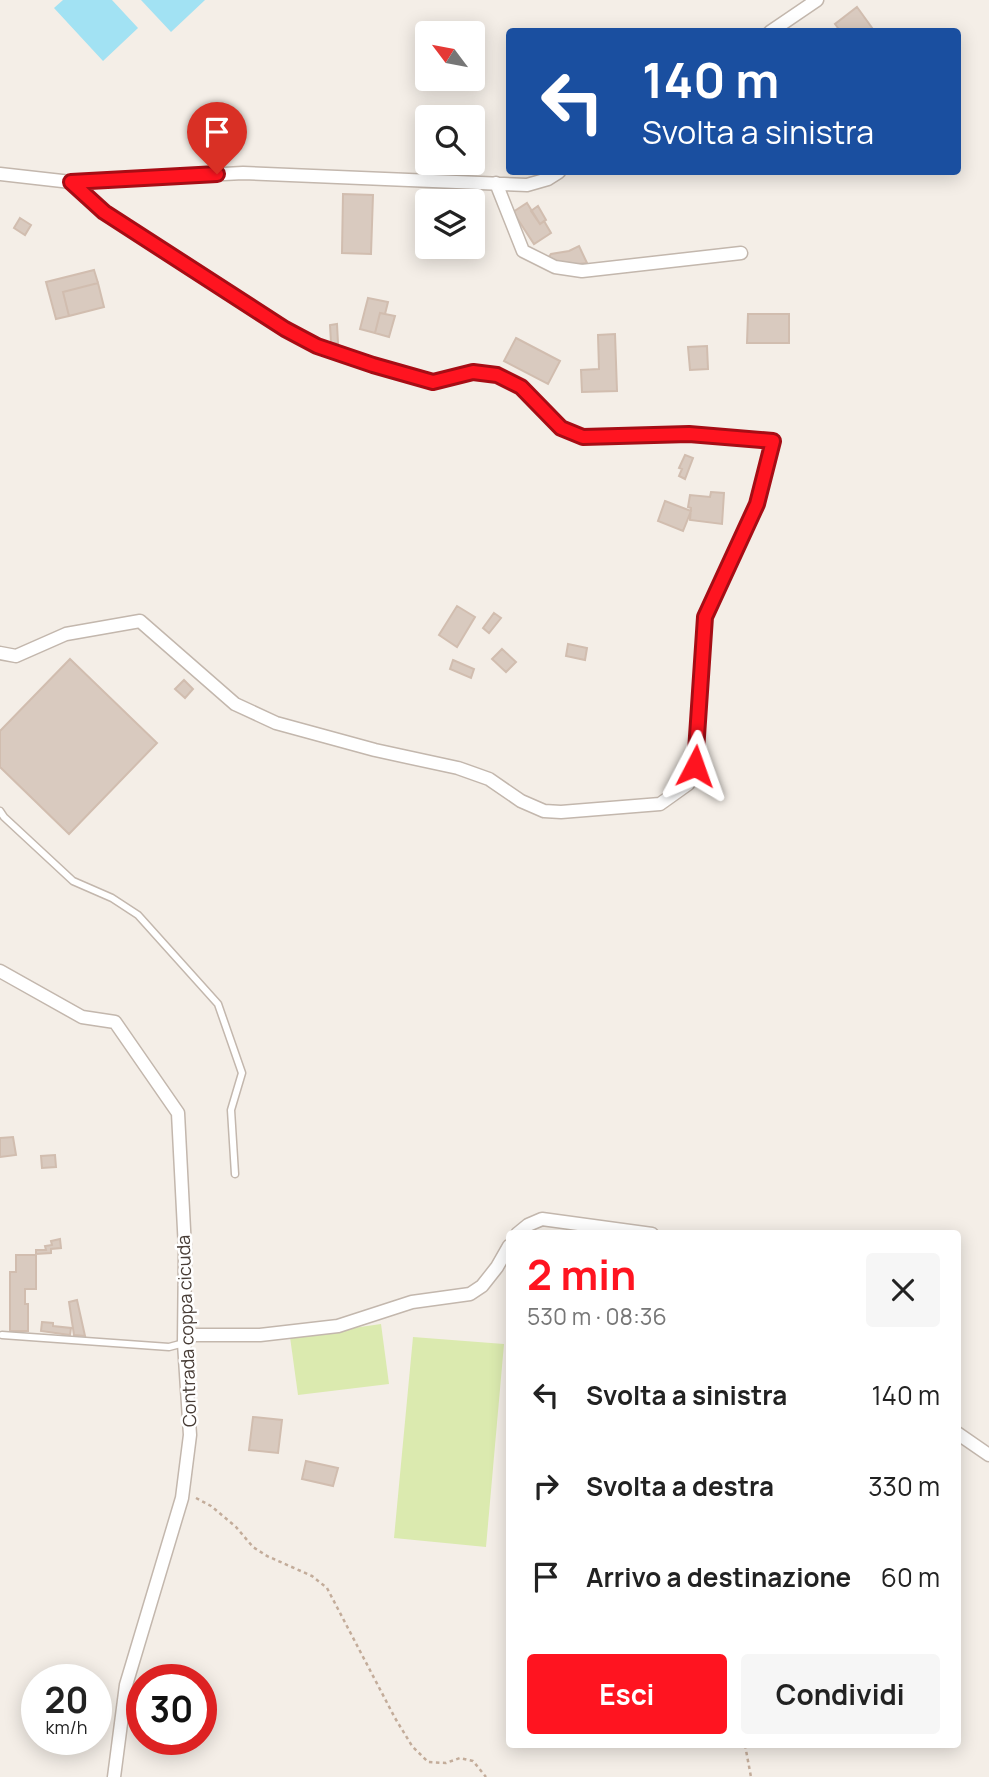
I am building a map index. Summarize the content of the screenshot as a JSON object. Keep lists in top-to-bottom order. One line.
{"streets":{"street":["Contrada coppa cicuda"]},"north":"top left","page":{"turn":["140 m","Svolta a sinistra"],"heading":["2 min","530 m · 08:36"],"list":[{"name":"Svolta a sinistra","value":"140 m"},{"name":"Svolta a destra","value":"330 m"},{"name":"Arrivo a destinazione","value":"60 m"}],"buttons":["Esci","Condividi"],"speed":"20 km/h","limit":"30"}}
